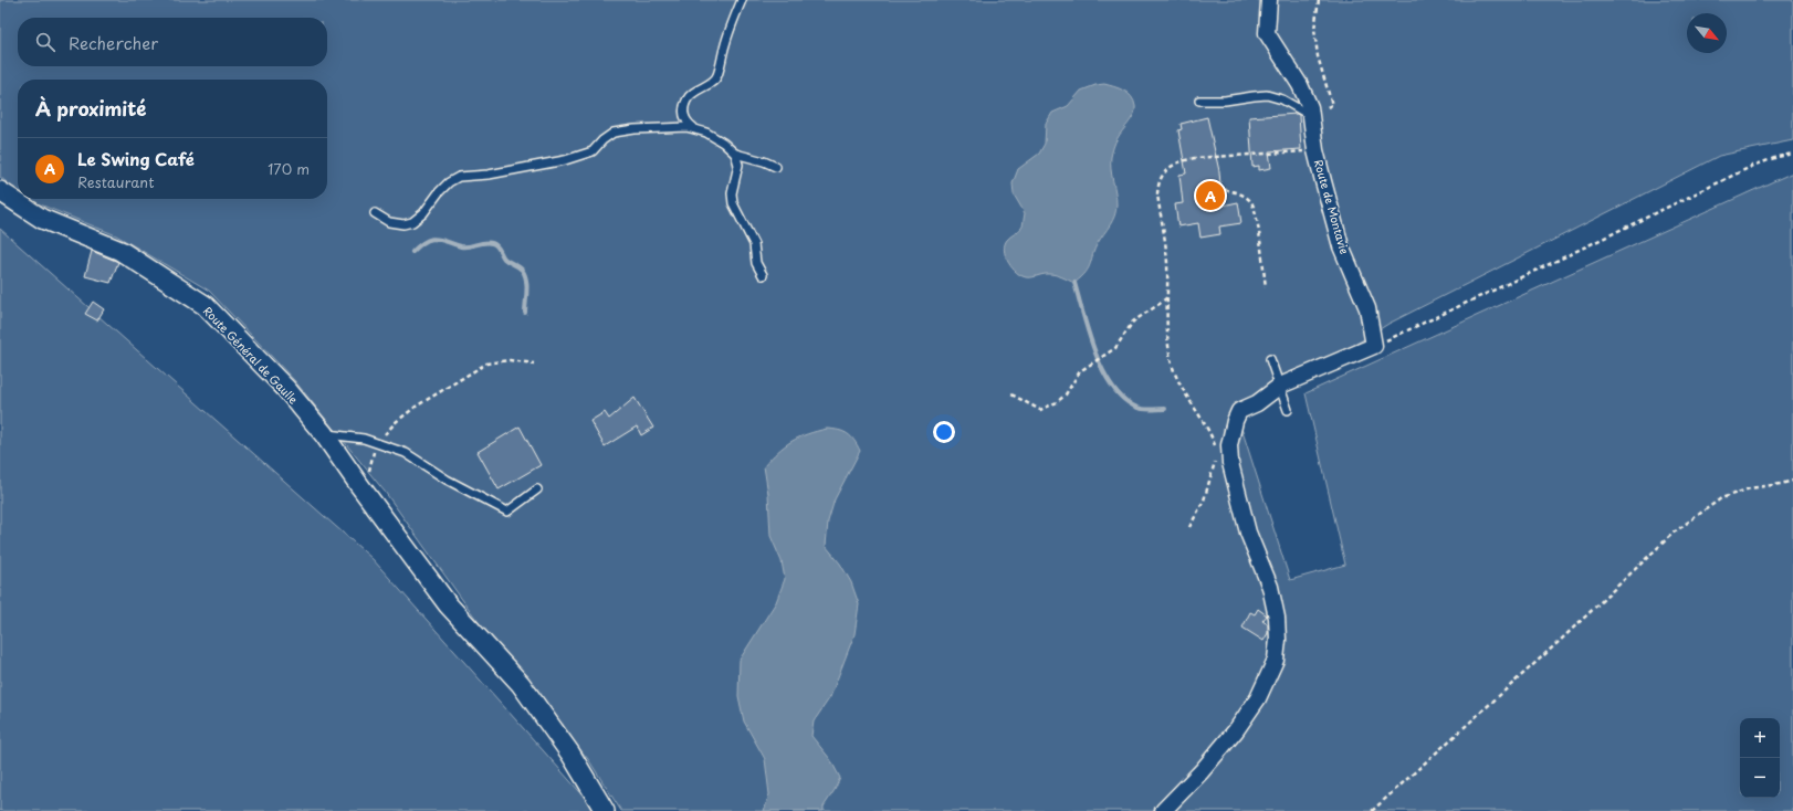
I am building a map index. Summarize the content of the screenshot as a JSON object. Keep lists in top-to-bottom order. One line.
{"streets":{"street":["Route de Montavie","Route Général de Gaulle"]},"north":"bottom right","page":{"search":"Rechercher","heading":"À proximité","list":[{"mark":"A","name":"Le Swing Café","note":"Restaurant","value":"170 m"}],"pins":"A","map_buttons":["+","−"]}}
